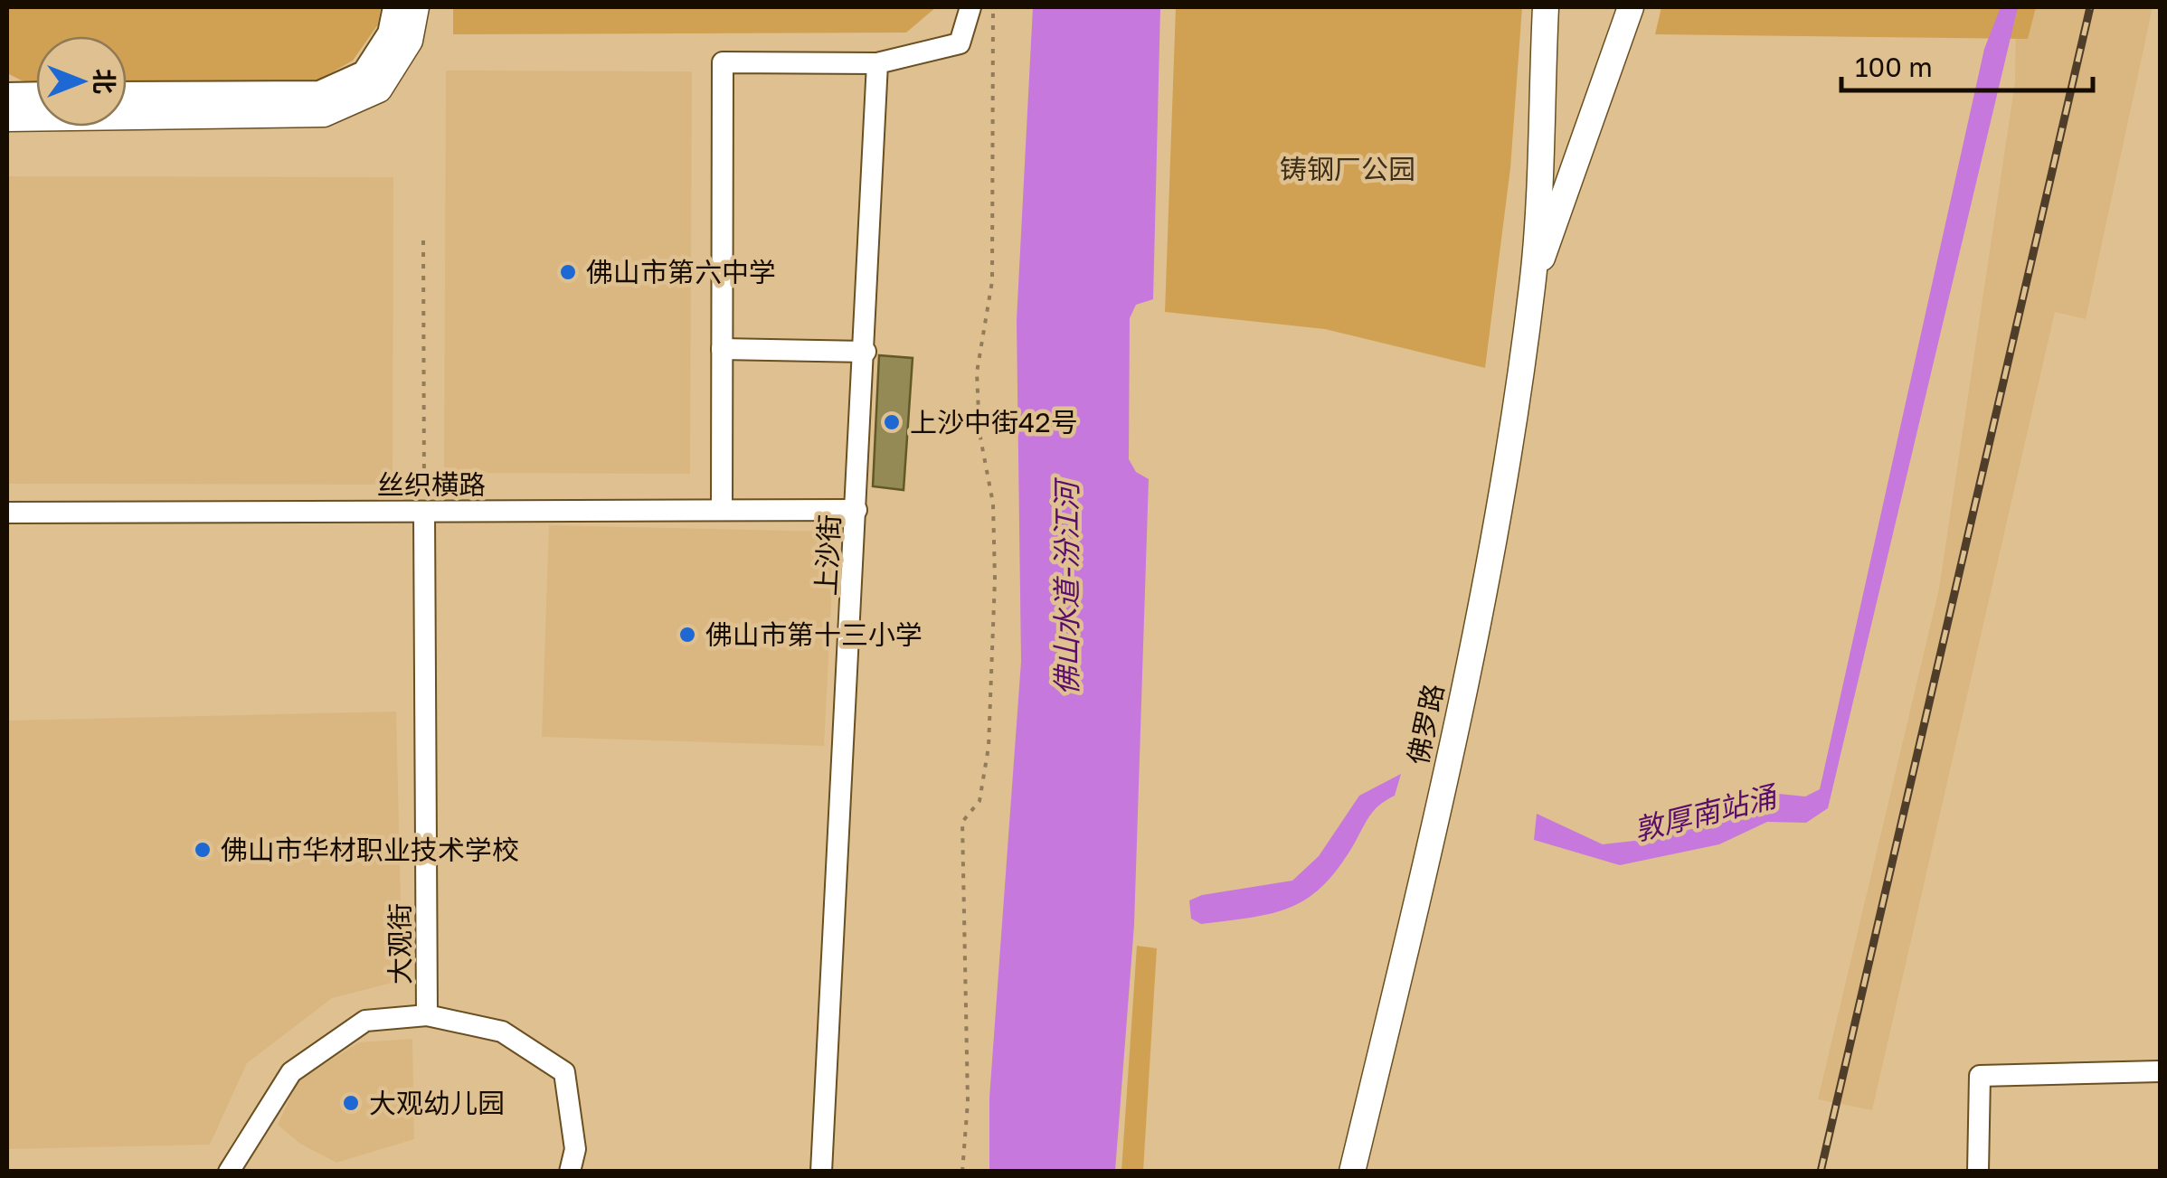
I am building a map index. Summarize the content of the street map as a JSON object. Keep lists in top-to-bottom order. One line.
{"streets":{"main road":["佛罗路"],"street":["丝织横路","上沙街","大观街"]},"crossings":[["丝织横路","上沙街"],["丝织横路","大观街"]],"water":["佛山水道-汾江河","敦厚南站涌"],"parks":["铸钢厂公园"],"places":["佛山市第六中学","上沙中街42号","佛山市第十三小学","佛山市华材职业技术学校","大观幼儿园"],"scale_bar":"100 m","north":"right"}
